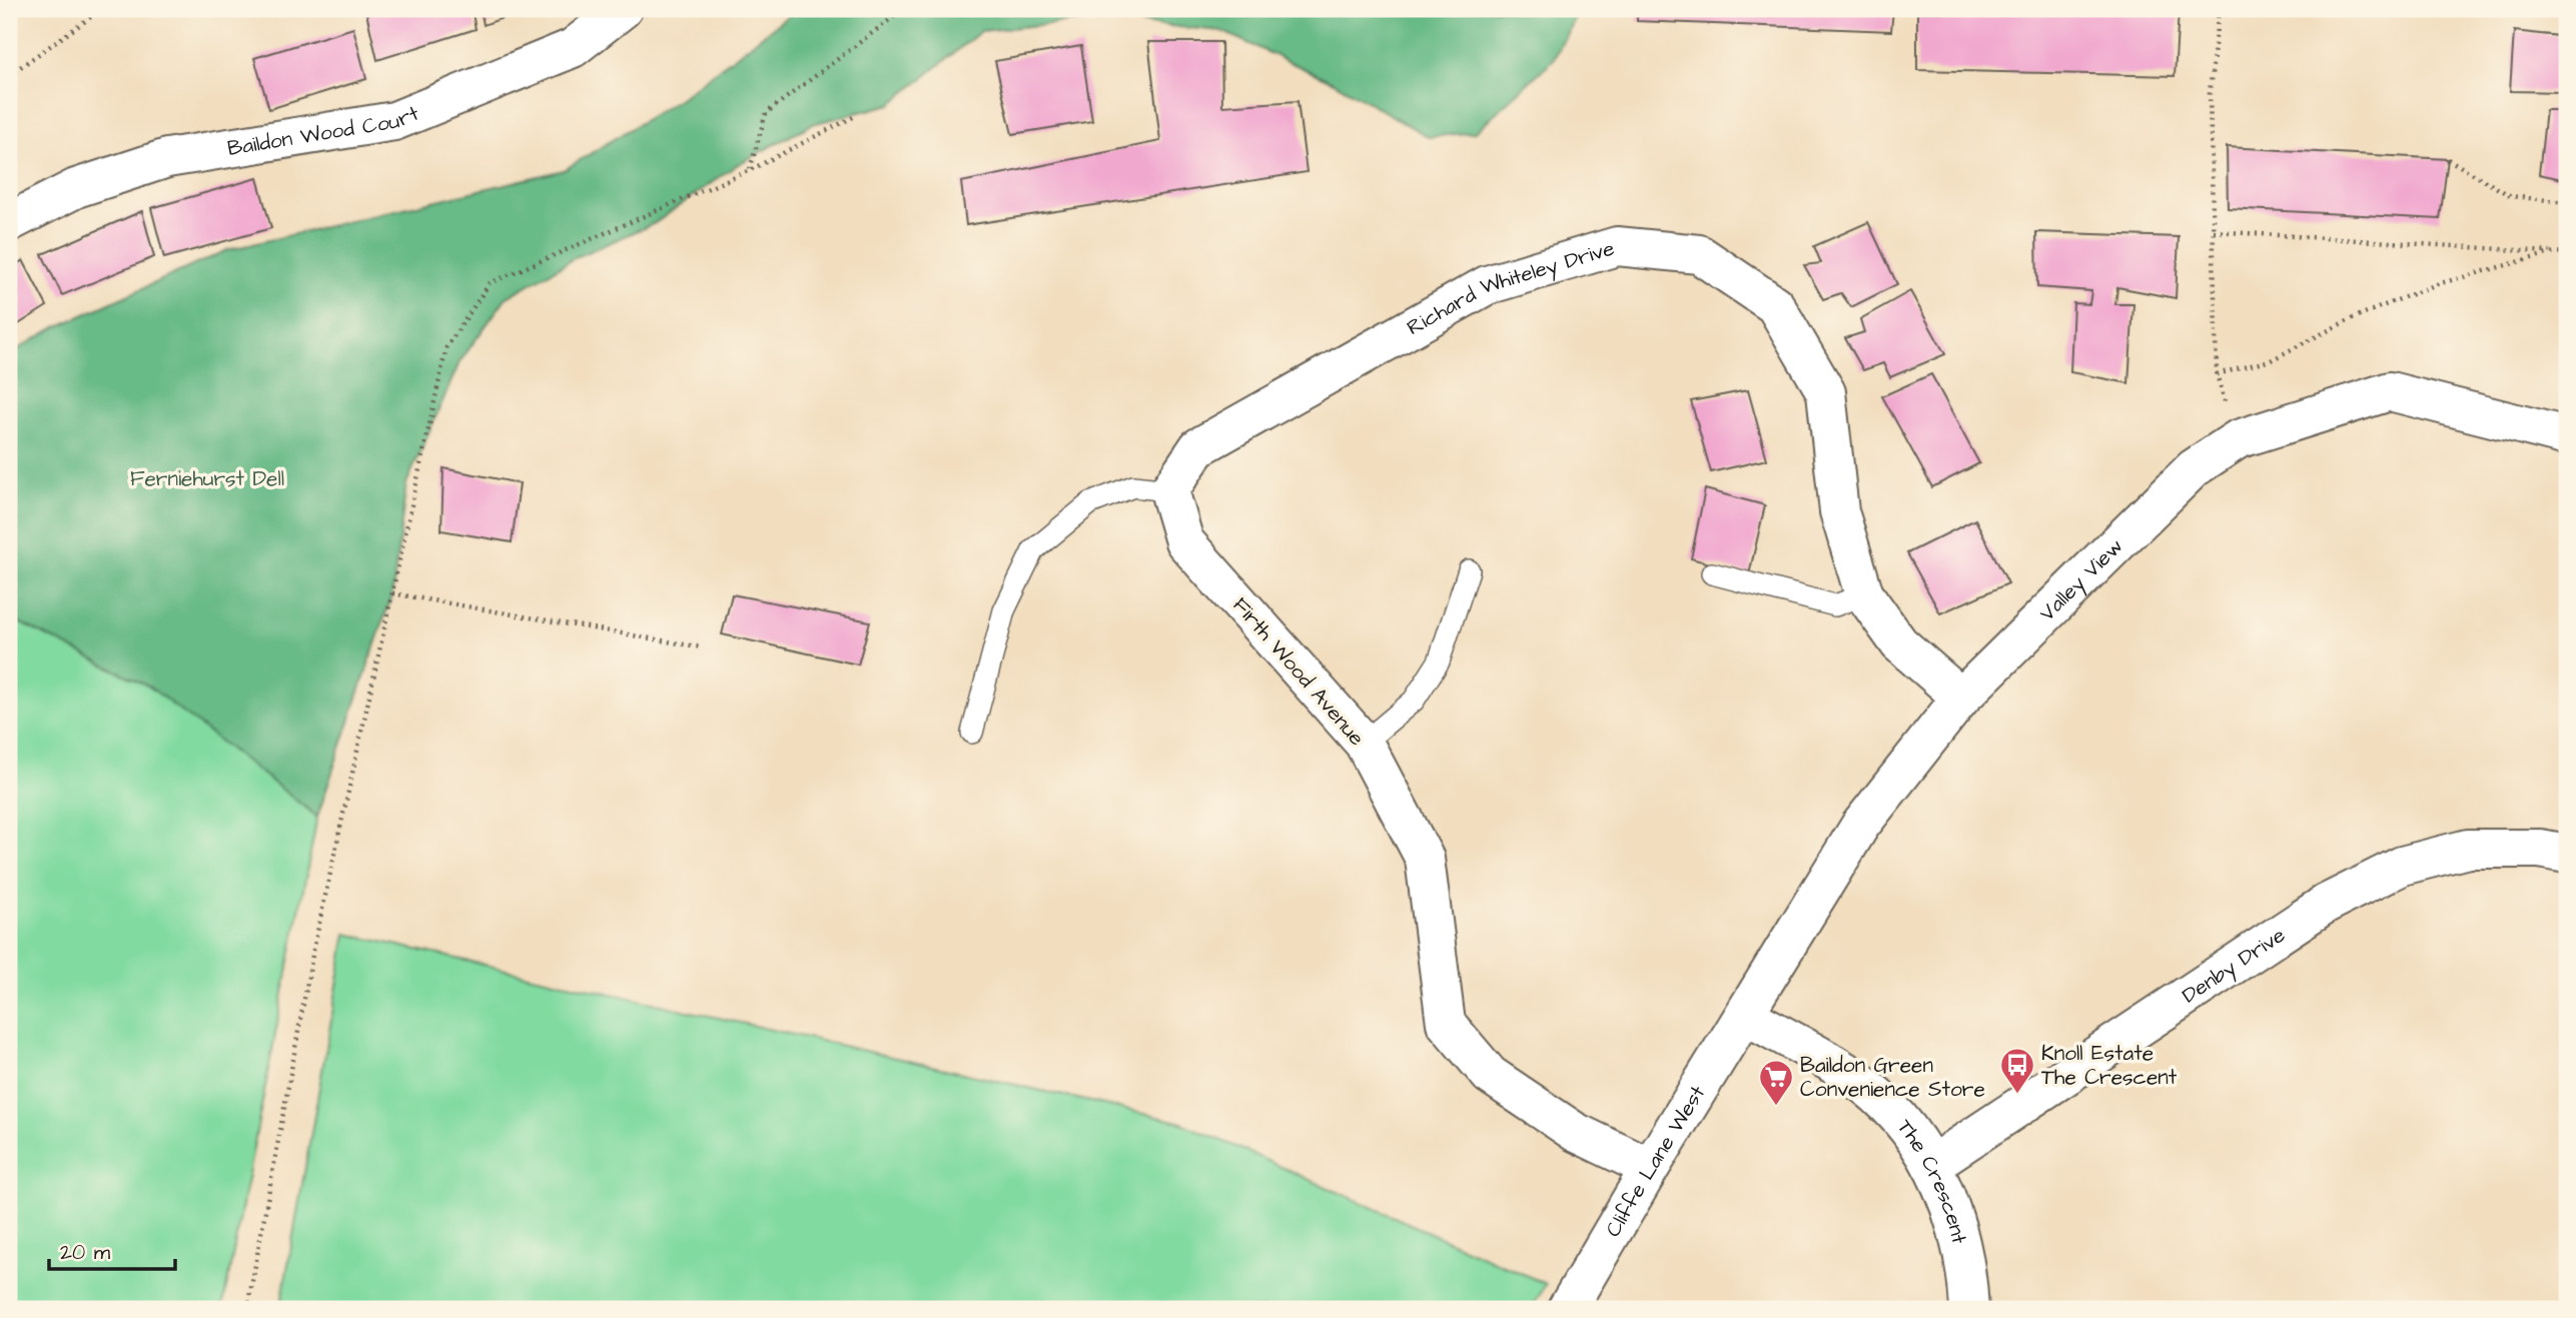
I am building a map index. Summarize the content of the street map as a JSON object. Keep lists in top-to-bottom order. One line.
{"streets":{"street":["Baildon Wood Court","Richard Whiteley Drive","Valley View","Firth Wood Avenue","Denby Drive","Cliffe Lane West","The Crescent"]},"crossings":[["Richard Whiteley Drive","Valley View"],["Richard Whiteley Drive","Firth Wood Avenue"],["Valley View","Cliffe Lane West"],["Valley View","The Crescent"],["Firth Wood Avenue","Cliffe Lane West"],["Denby Drive","The Crescent"],["Cliffe Lane West","The Crescent"]],"parks":["Ferniehurst Dell"],"places":{"bus stop":["Knoll Estate The Crescent"],"supermarket":["Baildon Green Convenience Store"]},"scale_bar":"20 m"}
